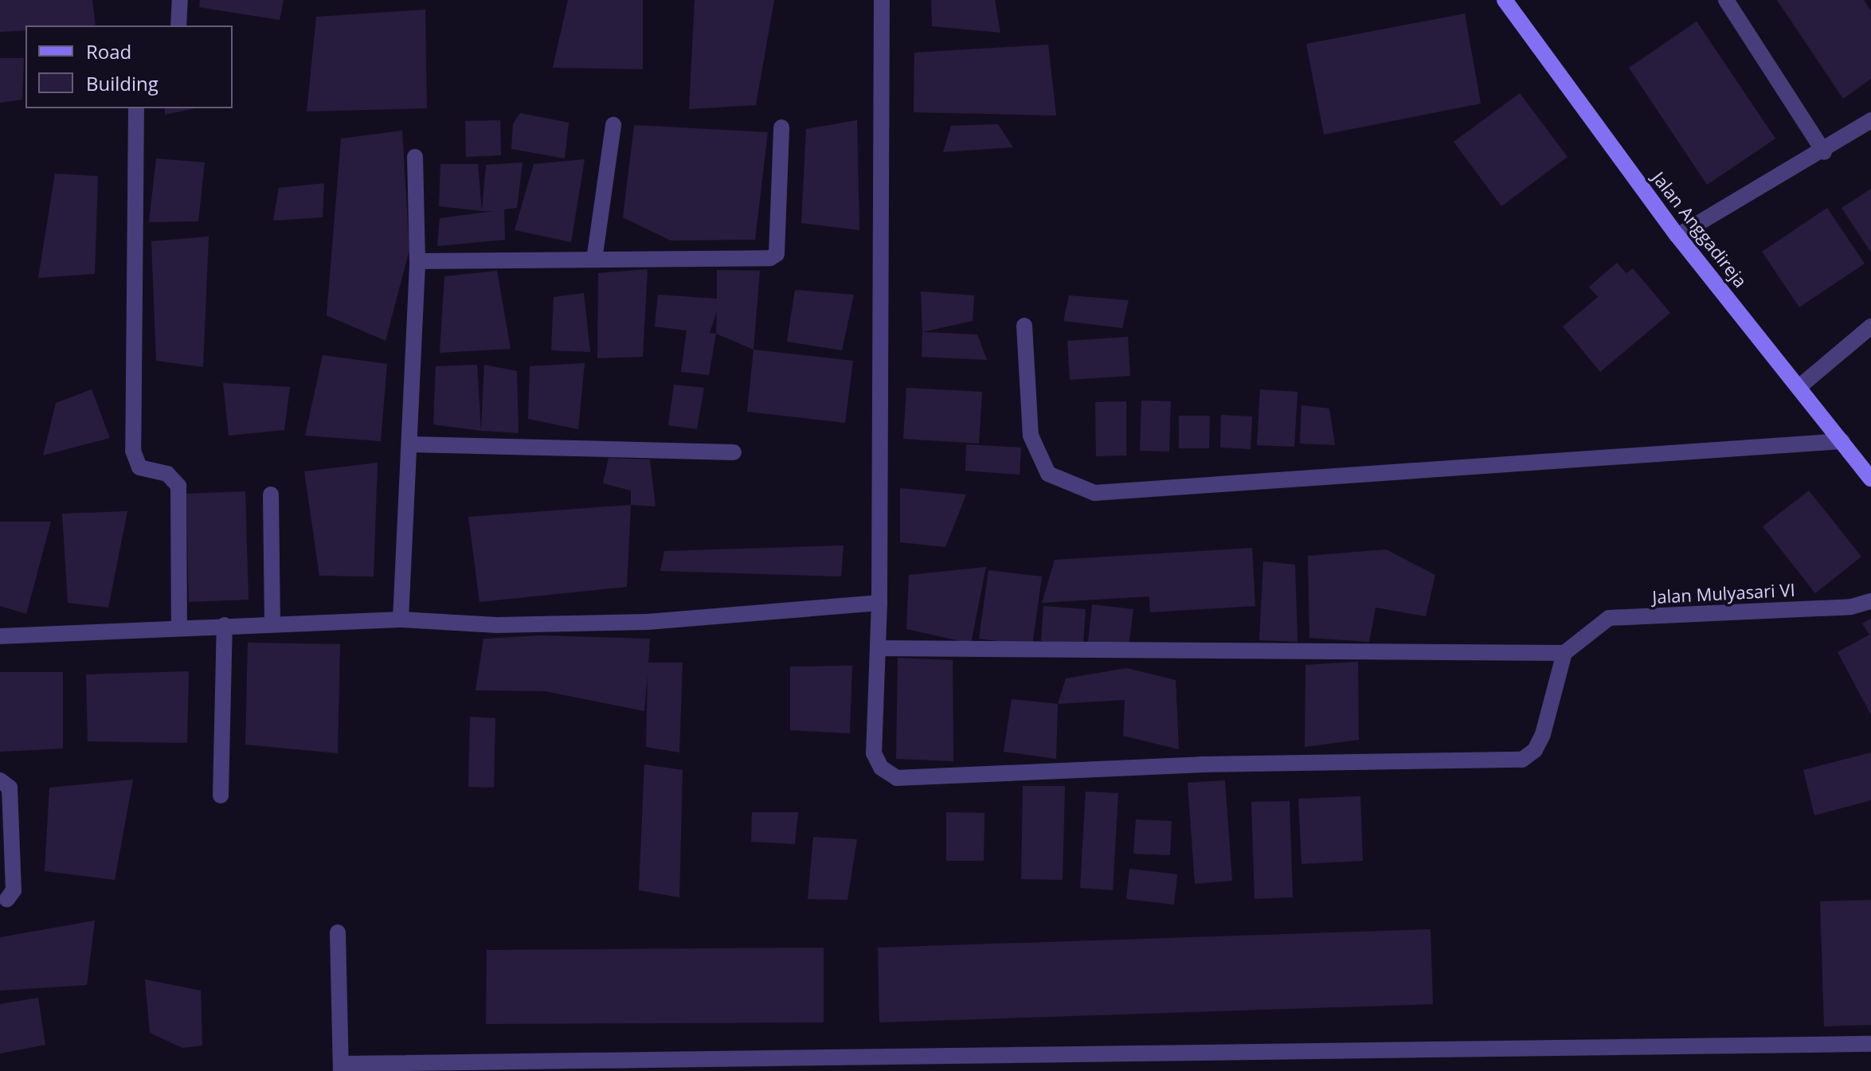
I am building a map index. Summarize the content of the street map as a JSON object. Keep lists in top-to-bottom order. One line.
{"streets":{"main road":["Jalan Anggadireja"],"street":["Jalan Mulyasari VI"]},"legend":["Road","Building"]}
